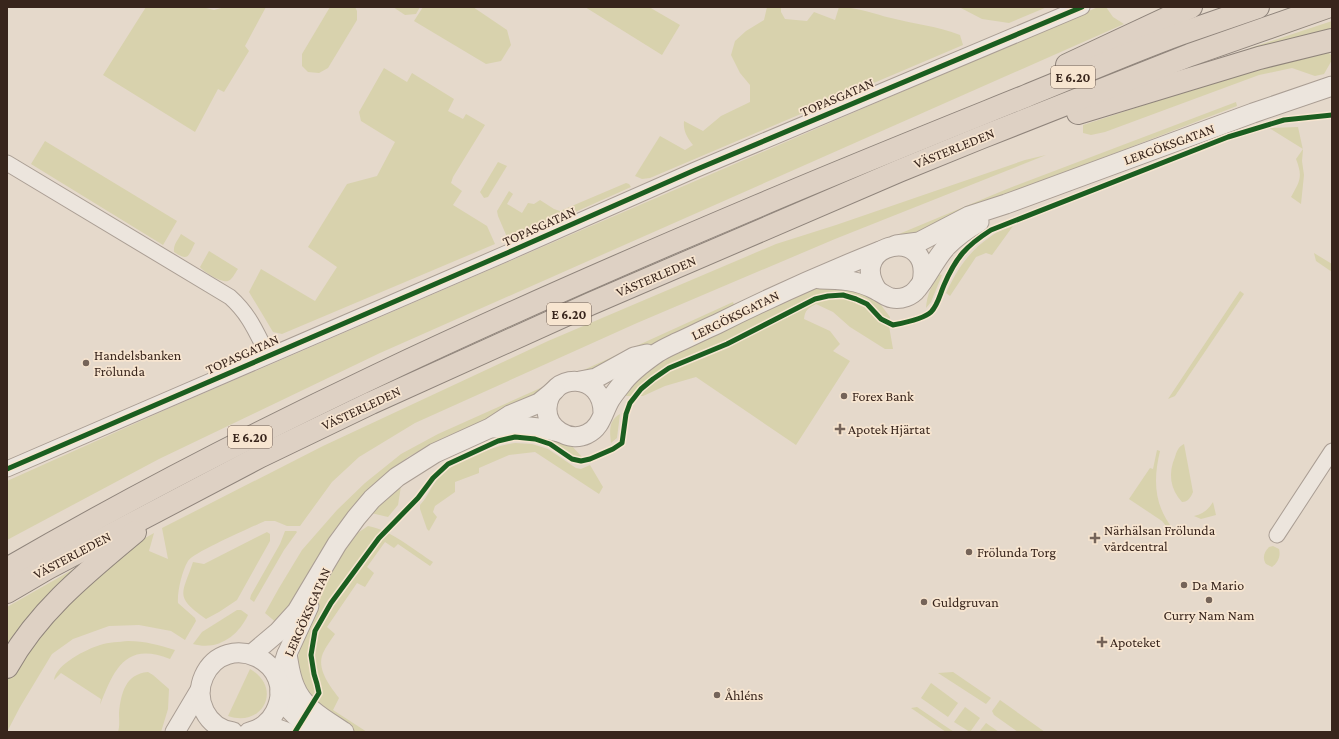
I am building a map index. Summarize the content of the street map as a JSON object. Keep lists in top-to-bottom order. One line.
{"streets":{"highway":["E 6.20","VÄSTERLEDEN"],"street":["TOPASGATAN","LERGÖKSGATAN"]},"places":{"other":["Handelsbanken Frölunda","Forex Bank","Frölunda Torg","Da Mario","Curry Nam Nam","Guldgruvan","Åhléns"],"health":["Apotek Hjärtat","Närhälsan Frölunda vårdcentral","Apoteket"]}}
